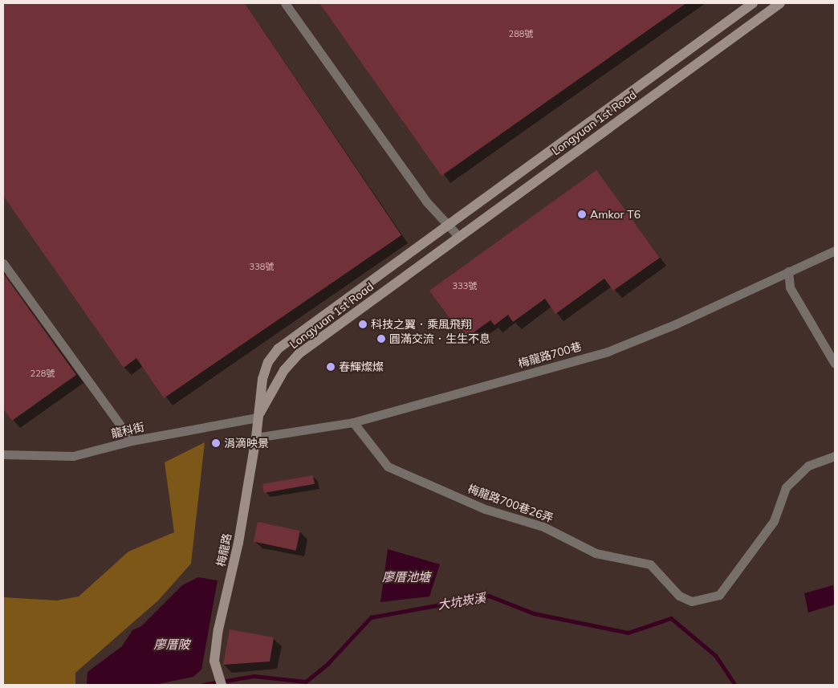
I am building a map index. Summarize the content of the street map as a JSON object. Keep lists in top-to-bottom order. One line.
{"streets":{"street":["Longyuan 1st Road","梅龍路700巷","龍科街","梅龍路700巷26弄","梅龍路"]},"crossings":[["Longyuan 1st Road","龍科街"],["Longyuan 1st Road","梅龍路"],["梅龍路700巷","梅龍路700巷26弄"],["梅龍路700巷","梅龍路"],["龍科街","梅龍路"]],"water":["廖厝池塘","大坑崁溪","廖厝陂"],"places":["Amkor T6","科技之翼．乘風飛翔","圓滿交流．生生不息","春輝燦燦","涓滴映景"],"house_numbers":["288號","338號","333號","228號"]}
